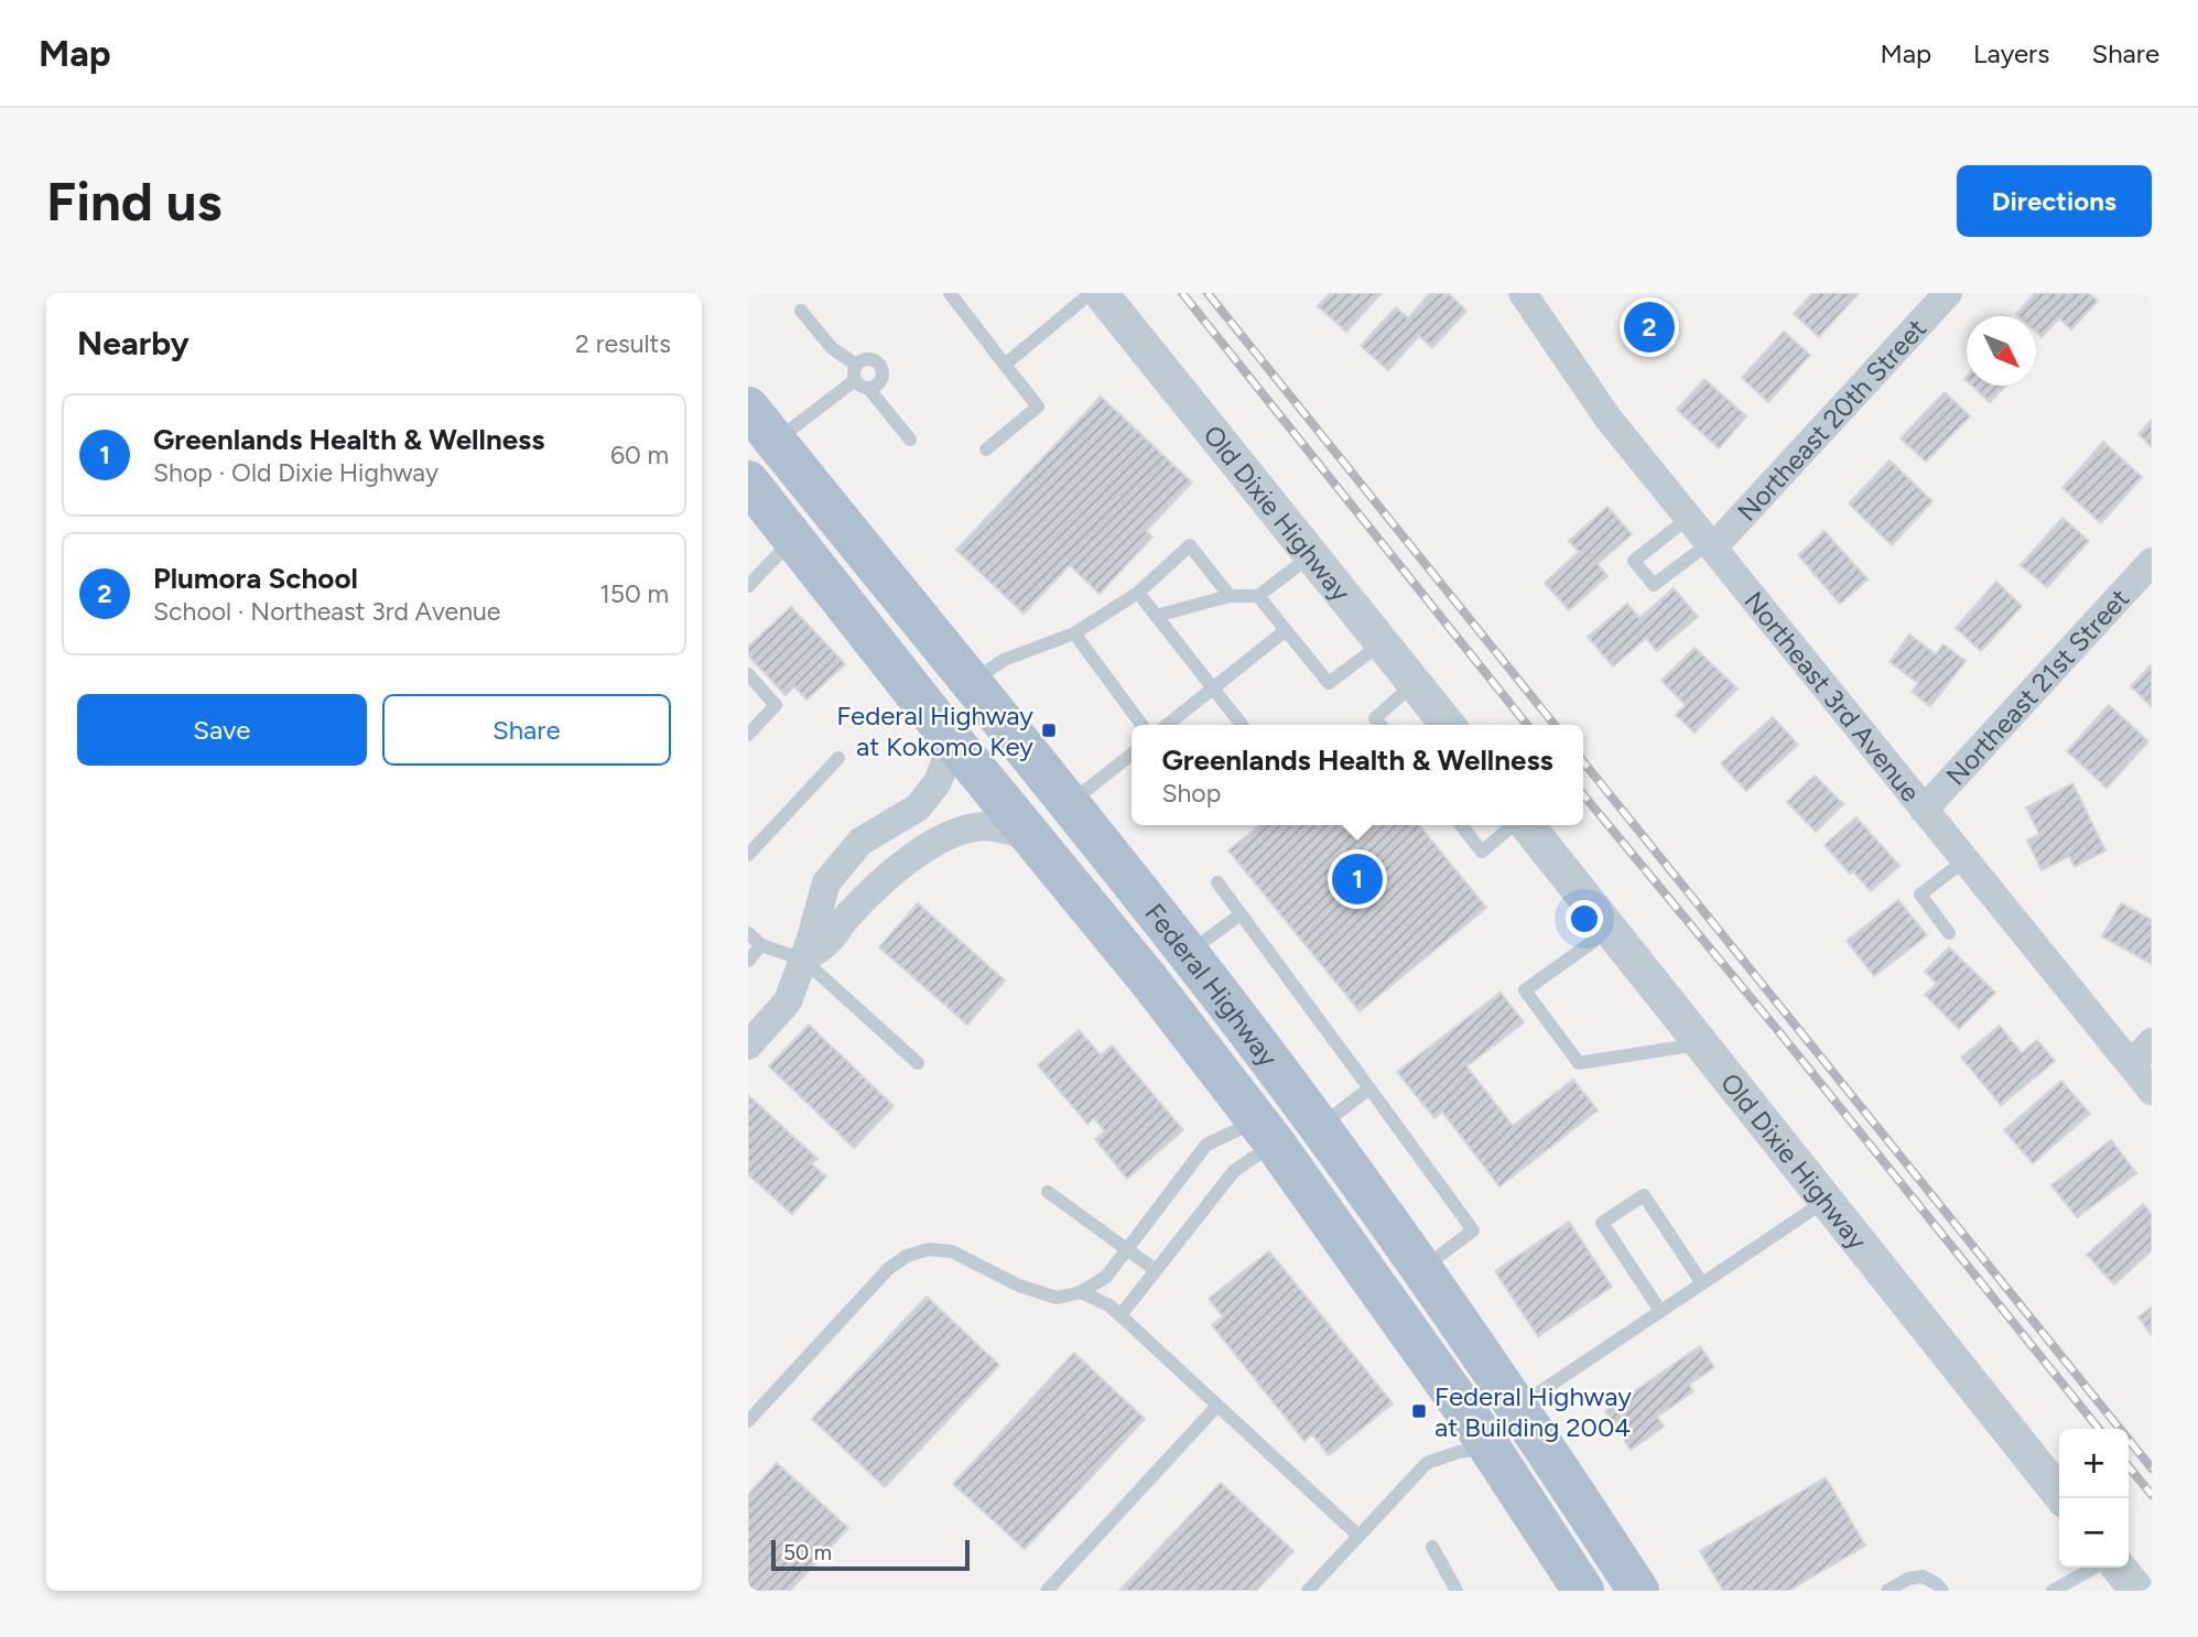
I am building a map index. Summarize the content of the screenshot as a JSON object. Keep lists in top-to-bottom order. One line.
{"streets":{"main road":["Federal Highway"],"street":["Northeast 20th Street","Old Dixie Highway","Northeast 21st Street","Northeast 3rd Avenue"]},"crossings":[["Northeast 20th Street","Northeast 3rd Avenue"],["Northeast 21st Street","Northeast 3rd Avenue"]],"places":{"transit":["Federal Highway at Kokomo Key","Federal Highway at Building 2004"]},"scale_bar":"50 m","north":"bottom right","page":{"header":"Map","nav":["Map","Layers","Share"],"buttons":["Directions",["Save","Share"]],"title":"Find us","heading":["Nearby","2 results"],"pins":["2","1"],"list":[{"mark":"1","name":"Greenlands Health & Wellness","note":"Shop · Old Dixie Highway","value":"60 m"},{"mark":"2","name":"Plumora School","note":"School · Northeast 3rd Avenue","value":"150 m"}],"popup":["Greenlands Health & Wellness","Shop"],"map_buttons":["+","−"],"scale":"50 m"}}
